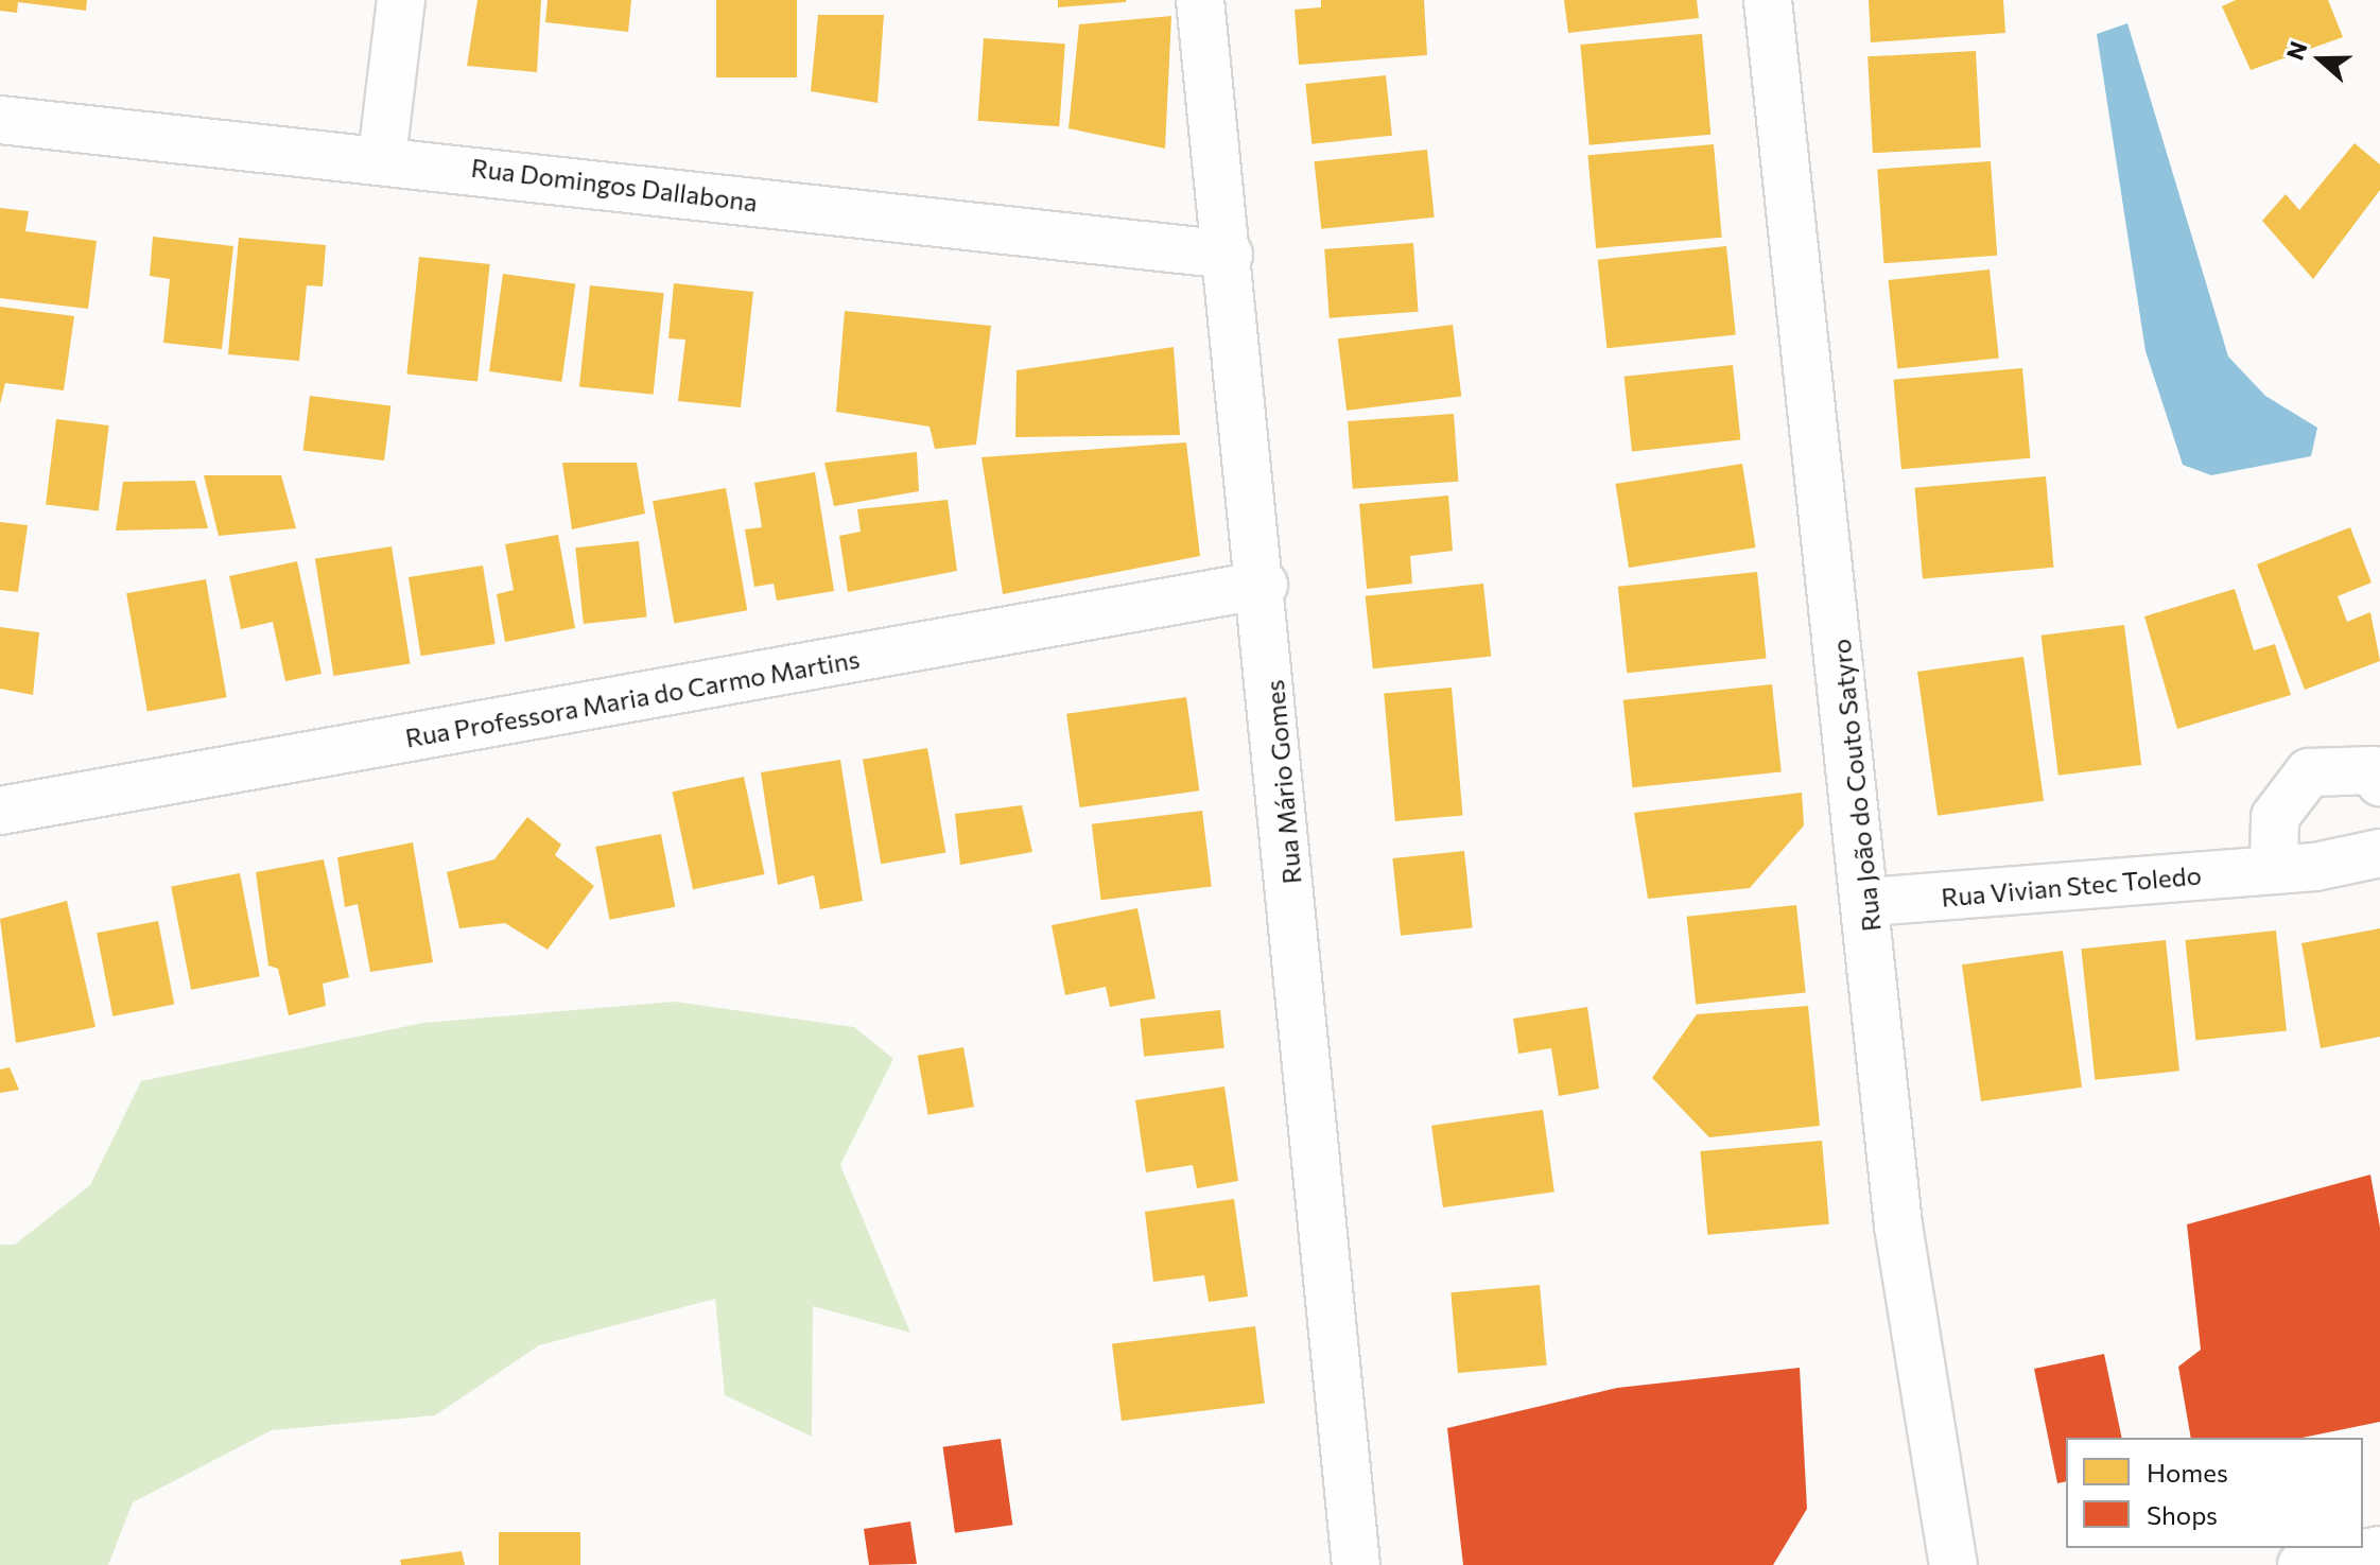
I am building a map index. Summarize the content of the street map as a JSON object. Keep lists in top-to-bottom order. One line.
{"streets":{"street":["Rua Domingos Dallabona","Rua Professora Maria do Carmo Martins","Rua Mário Gomes","Rua João do Couto Satyro","Rua Vivian Stec Toledo"]},"crossings":[["Rua Domingos Dallabona","Rua Mário Gomes"],["Rua Professora Maria do Carmo Martins","Rua Mário Gomes"],["Rua João do Couto Satyro","Rua Vivian Stec Toledo"]],"legend":["Homes","Shops"],"north":"left"}
